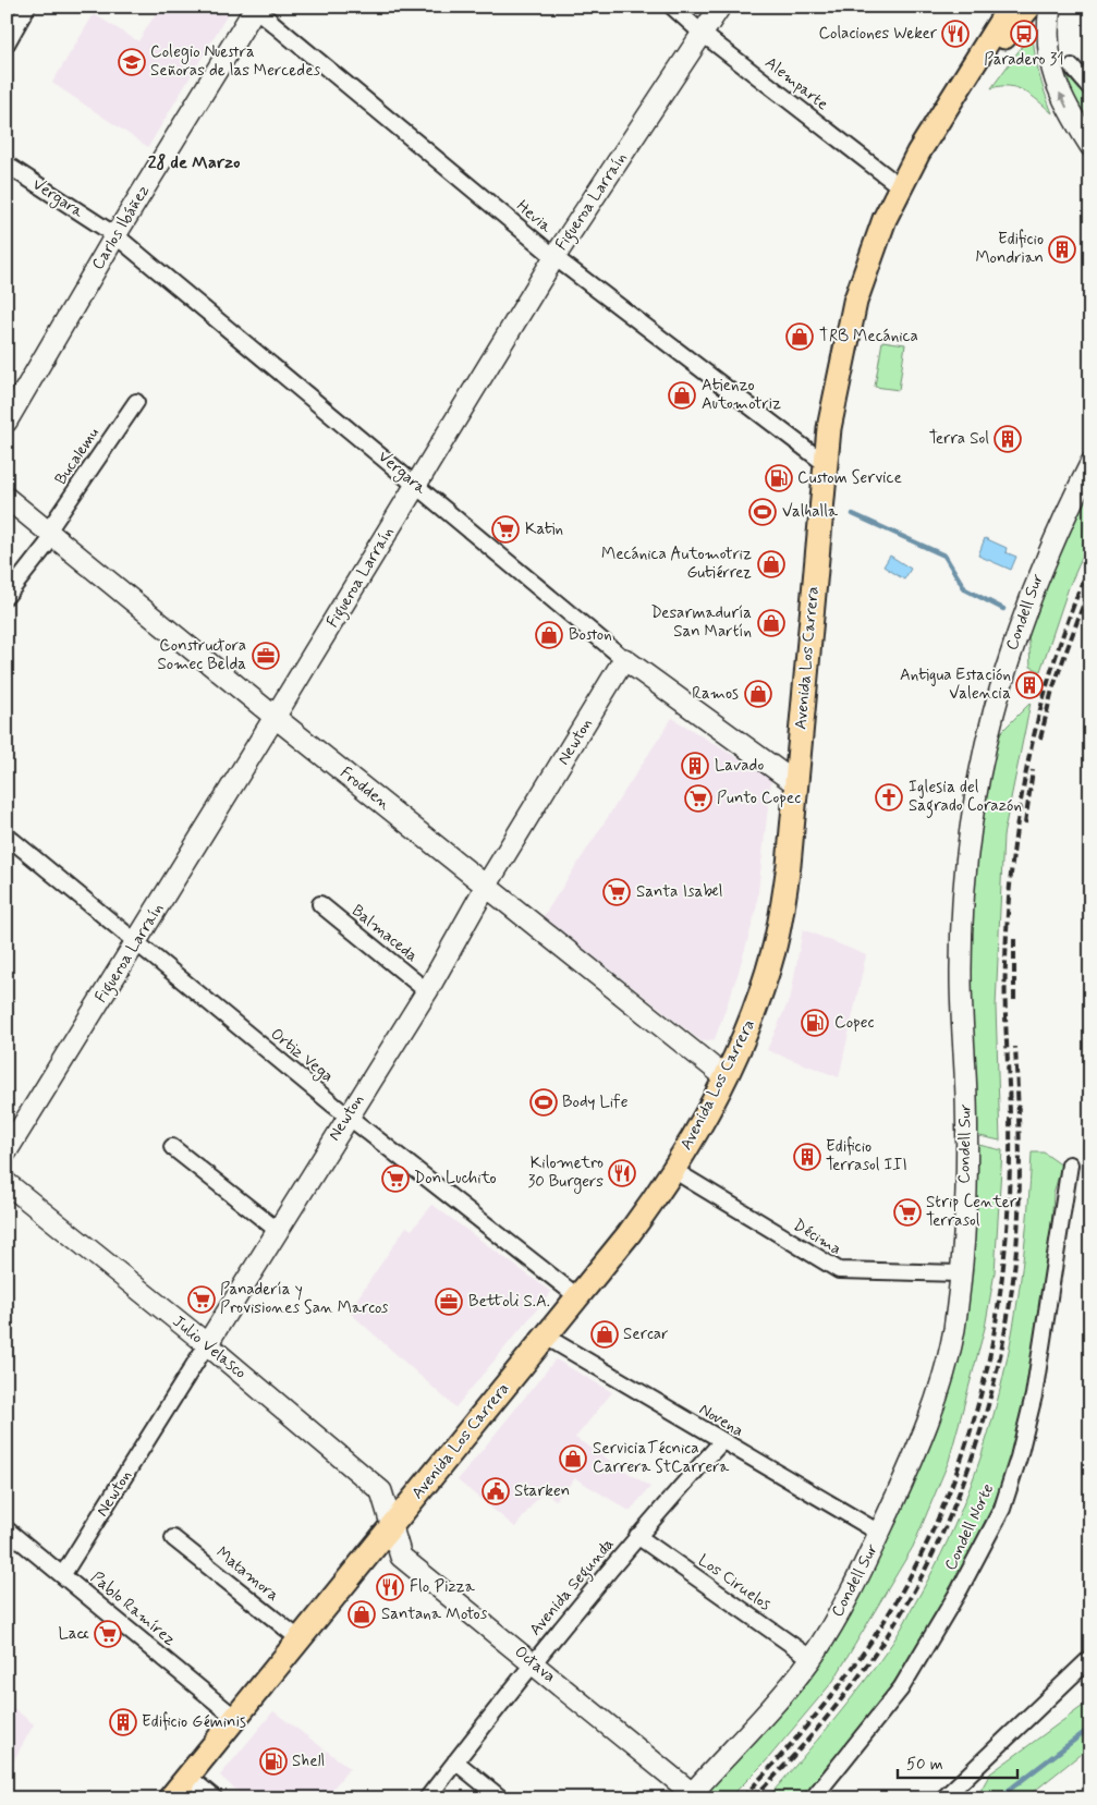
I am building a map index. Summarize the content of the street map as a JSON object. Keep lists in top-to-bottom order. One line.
{"streets":{"main road":["Avenida Los Carrera"],"street":["Alemparte","Vergara","Figueroa Larraín","Hevia","Carlos Ibáñez","Bucalemu","Condell Sur","Newton","Frodden","Balmaceda","Ortiz Vega","Décima","Julio Velasco","Novena","Condell Norte","Matamora","Los Ciruelos","Avenida Segunda","Pablo Ramírez","Octava"]},"crossings":[["Alemparte","Figueroa Larraín"],["Alemparte","Avenida Los Carrera"],["Vergara","Figueroa Larraín"],["Vergara","Carlos Ibáñez"],["Vergara","Avenida Los Carrera"],["Vergara","Newton"],["Figueroa Larraín","Hevia"],["Figueroa Larraín","Frodden"],["Figueroa Larraín","Ortiz Vega"],["Hevia","Carlos Ibáñez"],["Hevia","Avenida Los Carrera"],["Bucalemu","Frodden"],["Condell Sur","Décima"],["Condell Sur","Novena"],["Condell Sur","Los Ciruelos"],["Condell Sur","Octava"],["Avenida Los Carrera","Frodden"],["Avenida Los Carrera","Ortiz Vega"],["Avenida Los Carrera","Décima"],["Avenida Los Carrera","Julio Velasco"],["Avenida Los Carrera","Novena"],["Avenida Los Carrera","Matamora"],["Avenida Los Carrera","Pablo Ramírez"],["Avenida Los Carrera","Octava"],["Newton","Frodden"],["Newton","Balmaceda"],["Newton","Ortiz Vega"],["Newton","Julio Velasco"],["Newton","Pablo Ramírez"],["Julio Velasco","Octava"],["Novena","Avenida Segunda"],["Los Ciruelos","Avenida Segunda"],["Avenida Segunda","Octava"]],"districts":["28 de Marzo"],"places":{"restaurant":["Colaciones Weker","Kilometro 30 Burgers","Flo Pizza"],"bus stop":["Paradero 31"],"school or university":["Colegio Nuestra Señoras de las Mercedes"],"building":["Edificio Mondrian","Terra Sol","Antigua Estación Valencia","Lavado","Edificio Terrasol III","Edificio Géminis"],"shop":["TRB Mecánica","Atienzo Automotriz","Mecánica Automotriz Gutiérrez","Desarmaduría San Martín","Boston","Ramos","Sercar","ServiciaTécnica Carrera StCarrera","Santana Motos"],"fuel station":["Custom Service","Copec","Shell"],"sports":["Valhalla","Body Life"],"supermarket":["Katin","Punto Copec","Santa Isabel","Don Luchito","Strip Center Terrasol","Panadería y Provisiones San Marcos","Lacc"],"office":["Constructora Somec Belda","Bettoli S.A."],"church":["Iglesia del Sagrado Corazón"],"public building":["Starken"]},"scale_bar":"50 m"}
